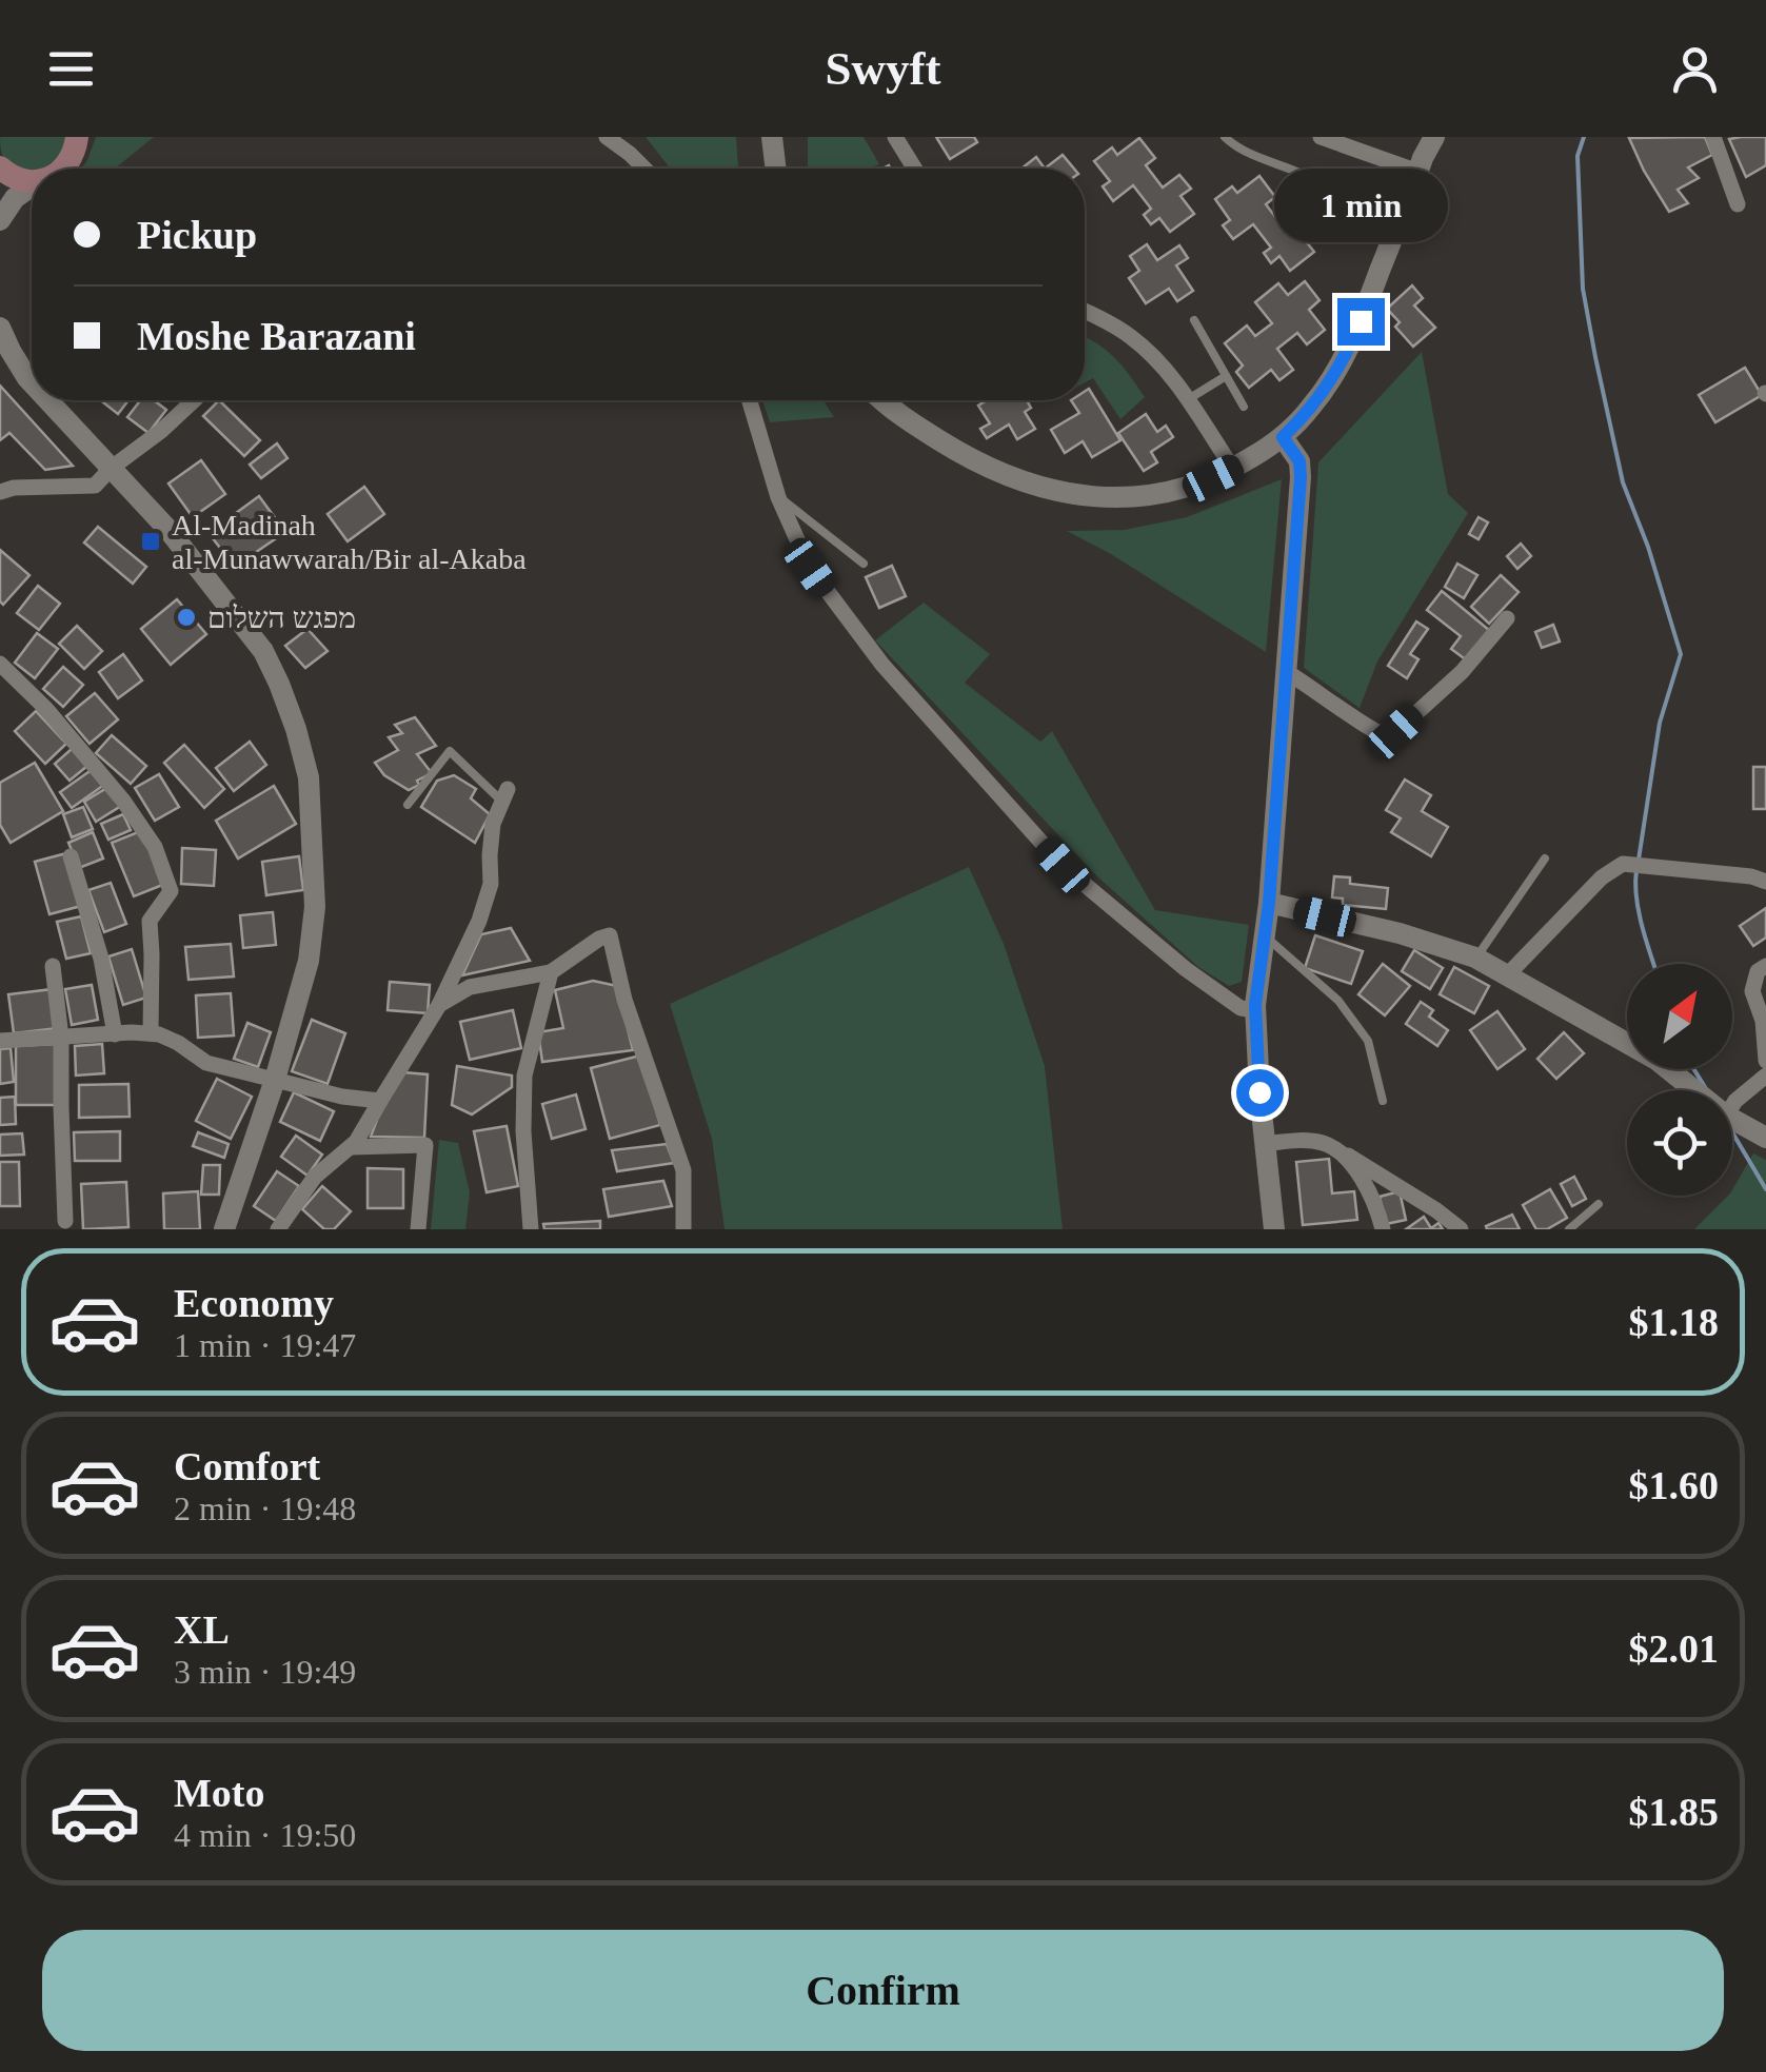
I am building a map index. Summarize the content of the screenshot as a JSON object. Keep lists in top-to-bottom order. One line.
{"places":{"transit":["Al-Madinah al-Munawwarah/Bir al-Akaba"],"other":["מפגש השלום"]},"north":"top right","page":{"header":"Swyft","bubble":"1 min","banner":["Pickup","Moshe Barazani"],"list":[{"name":"Economy","note":"1 min · 19:47","value":"$1.18"},{"name":"Comfort","note":"2 min · 19:48","value":"$1.60"},{"name":"XL","note":"3 min · 19:49","value":"$2.01"},{"name":"Moto","note":"4 min · 19:50","value":"$1.85"}],"buttons":"Confirm"}}
